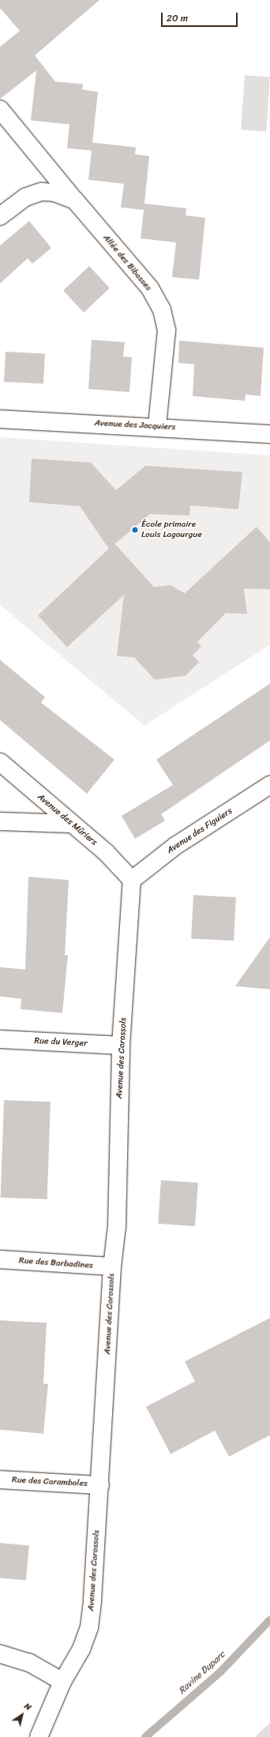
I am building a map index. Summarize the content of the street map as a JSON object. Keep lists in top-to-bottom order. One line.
{"streets":{"street":["Allée des Bibasses","Avenue des Jacquiers","Avenue des Mûriers","Avenue des Figuiers","Rue du Verger","Avenue des Corossols","Rue des Barbadines","Rue des Caramboles"]},"crossings":[["Allée des Bibasses","Avenue des Jacquiers"],["Avenue des Mûriers","Avenue des Figuiers"],["Avenue des Mûriers","Avenue des Corossols"],["Avenue des Figuiers","Avenue des Corossols"],["Rue du Verger","Avenue des Corossols"],["Avenue des Corossols","Rue des Barbadines"],["Avenue des Corossols","Rue des Caramboles"]],"water":["Ravine Duparc"],"places":["École primaire Louis Lagourgue"],"scale_bar":"20 m","north":"top right"}
